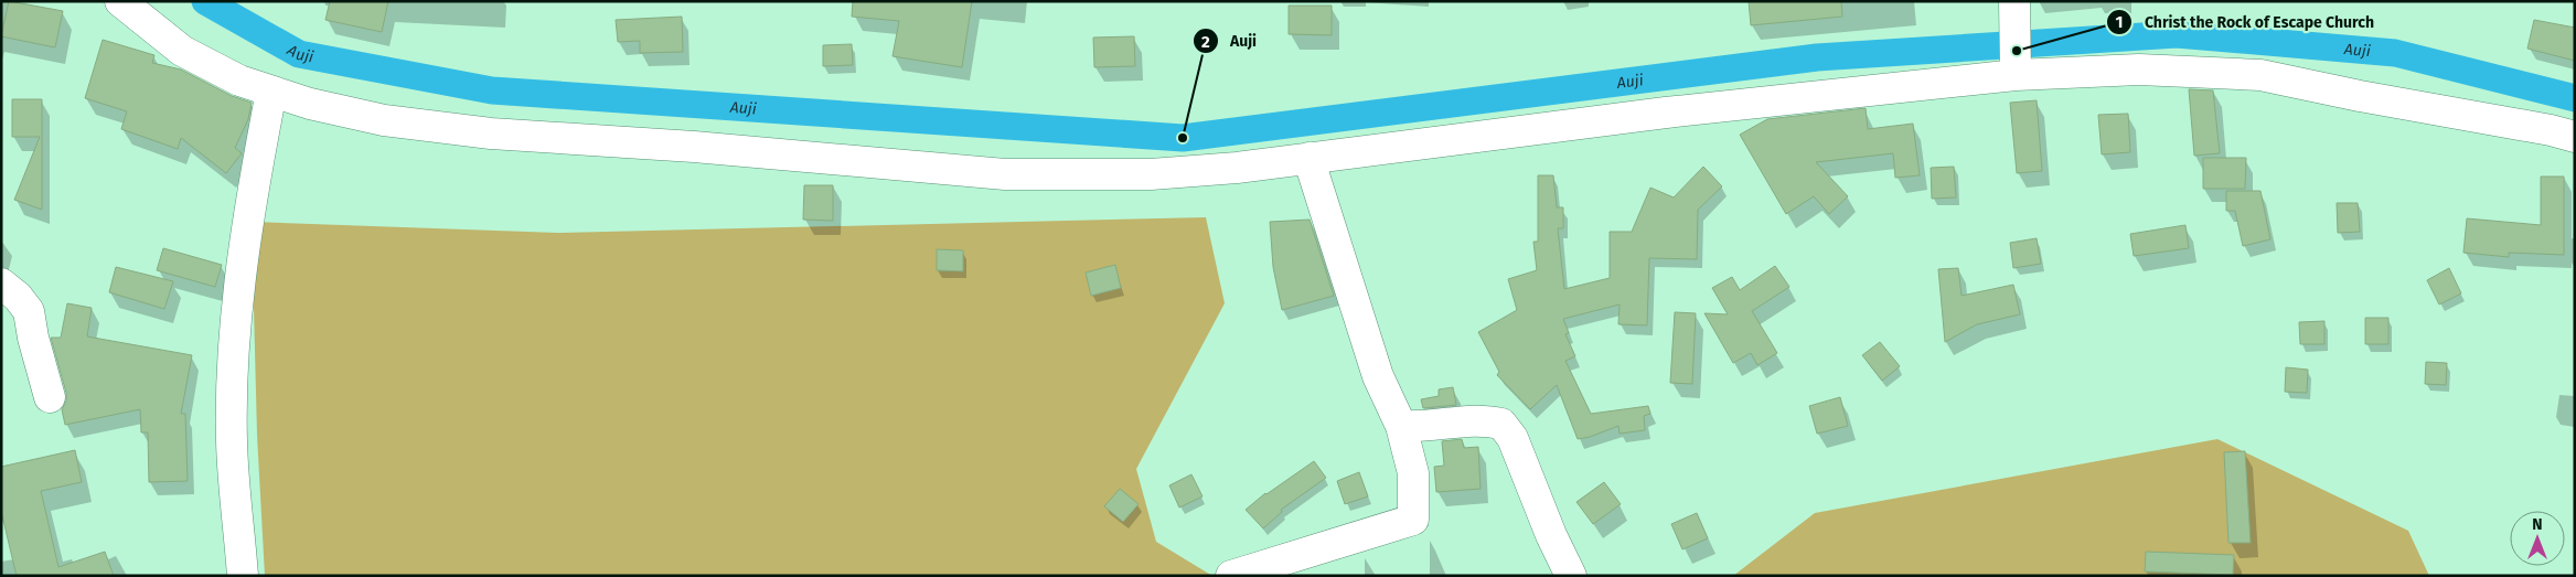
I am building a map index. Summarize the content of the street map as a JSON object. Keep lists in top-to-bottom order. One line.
{"water":["Auji"],"places":["Christ the Rock of Escape Church","Auji"],"north":"top"}
